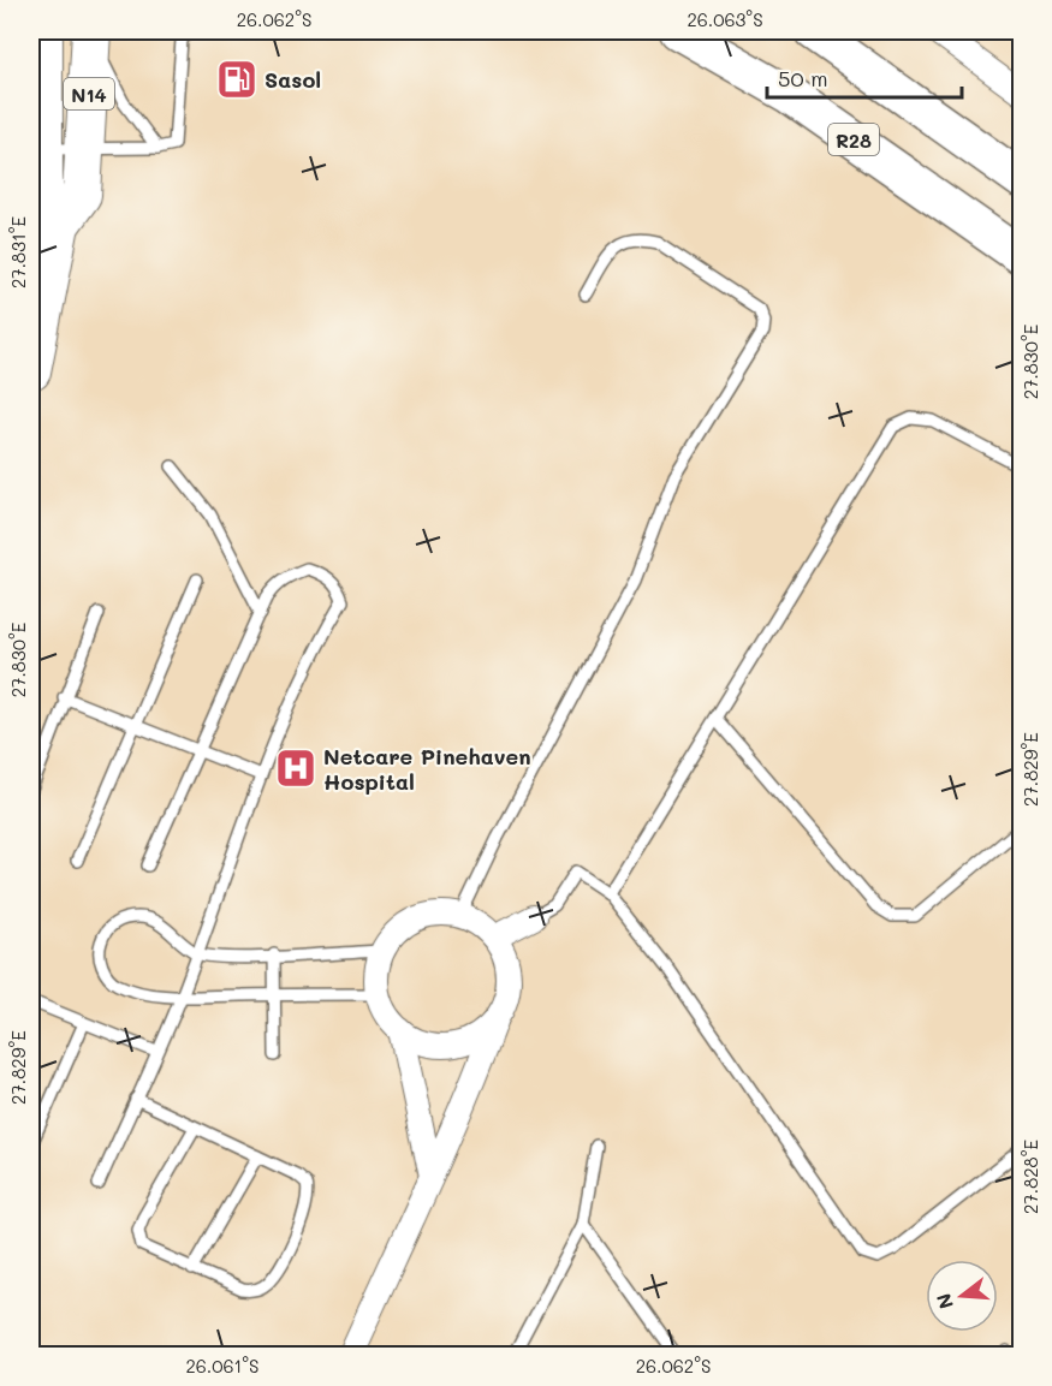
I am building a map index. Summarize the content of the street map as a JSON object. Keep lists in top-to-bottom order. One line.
{"streets":{"highway":["N14"],"main road":["R28"]},"places":{"fuel station":["Sasol"],"hospital":["Netcare Pinehaven Hospital"]},"scale_bar":"50 m","north":"left","coordinates":["26.062°S","26.063°S","27.831°E","27.830°E","27.829°E","27.828°E","26.061°S"]}
